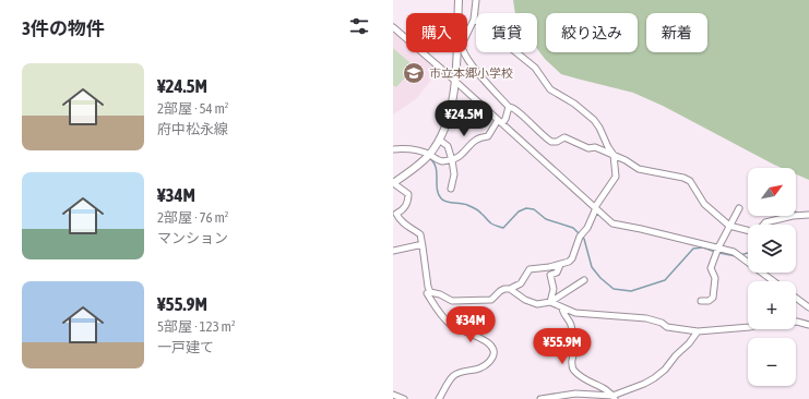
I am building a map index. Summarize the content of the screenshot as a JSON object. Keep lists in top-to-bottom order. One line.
{"places":{"school or university":["市立本郷小学校"]},"north":"top right","page":{"heading":"3件の物件","chip":["購入","賃貸","絞り込み","新着"],"list":[{"name":"¥24.5M","note":"2部屋 · 54 m² · 府中松永線"},{"name":"¥34M","note":"2部屋 · 76 m² · マンション"},{"name":"¥55.9M","note":"5部屋 · 123 m² · 一戸建て"}],"price":["¥24.5M","¥34M","¥55.9M"],"map_buttons":["+","−"]}}
